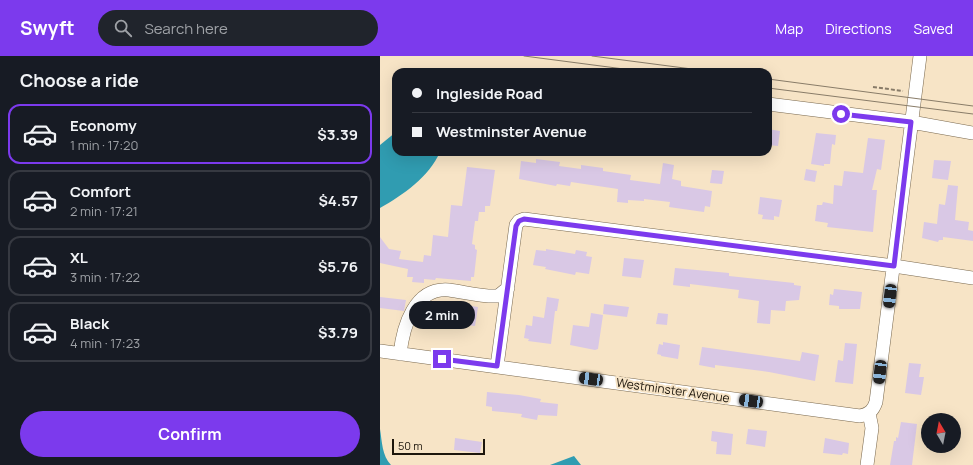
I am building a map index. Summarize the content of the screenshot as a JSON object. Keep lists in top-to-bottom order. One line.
{"streets":{"street":["Westminster Avenue"]},"scale_bar":"50 m","north":"top","page":{"header":"Swyft","search":"Search here","nav":["Map","Directions","Saved"],"heading":"Choose a ride","banner":["Ingleside Road","Westminster Avenue"],"list":[{"name":"Economy","note":"1 min · 17:20","value":"$3.39"},{"name":"Comfort","note":"2 min · 17:21","value":"$4.57"},{"name":"XL","note":"3 min · 17:22","value":"$5.76"},{"name":"Black","note":"4 min · 17:23","value":"$3.79"}],"bubble":"2 min","buttons":"Confirm","scale":"50 m"}}
